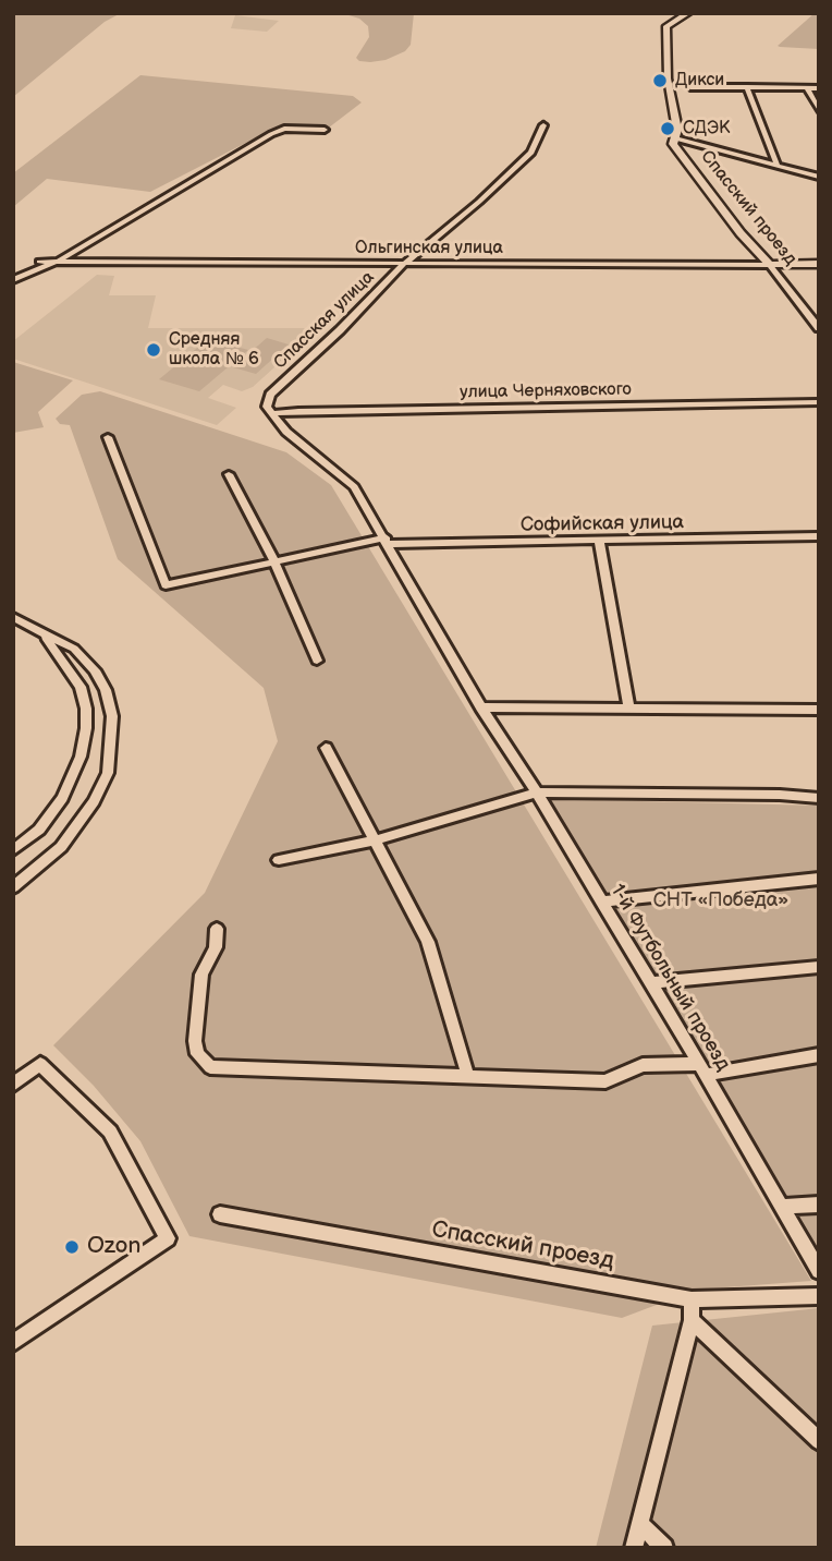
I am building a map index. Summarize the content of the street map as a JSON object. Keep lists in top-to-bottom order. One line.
{"streets":{"street":["Спасский проезд","Ольгинская улица","Спасская улица","улица Черняховского","Софийская улица","1-й Футбольный проезд"]},"crossings":[["Спасский проезд","Ольгинская улица"],["Ольгинская улица","Спасская улица"],["Спасская улица","улица Черняховского"],["Спасская улица","1-й Футбольный проезд"],["улица Черняховского","1-й Футбольный проезд"],["Софийская улица","1-й Футбольный проезд"]],"parks":["СНТ «Победа»"],"places":["Дикси","СДЭК","Средняя школа № 6","Ozon"]}
